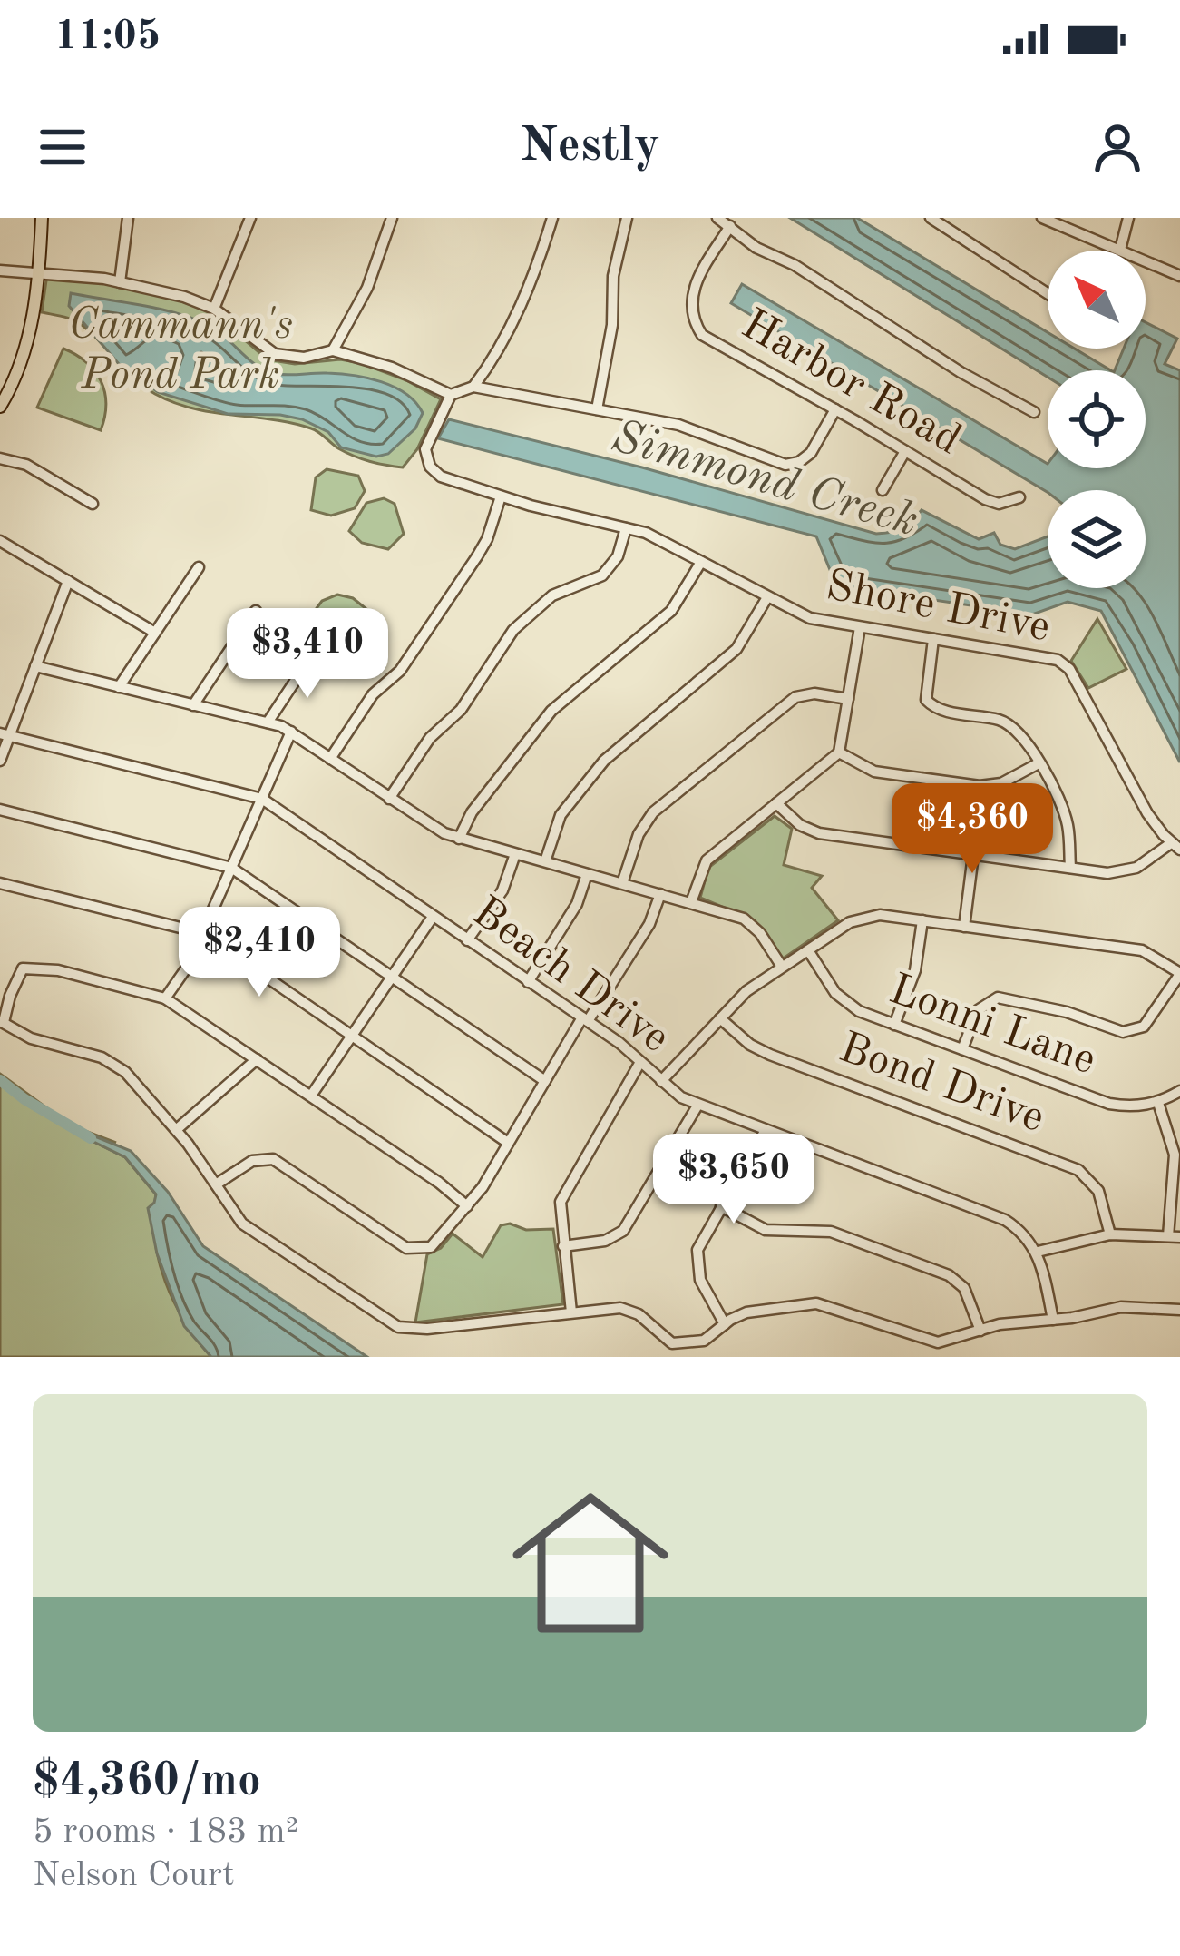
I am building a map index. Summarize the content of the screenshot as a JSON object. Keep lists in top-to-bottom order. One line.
{"streets":{"street":["Harbor Road","Shore Drive","Beach Drive","Lonni Lane","Bond Drive"]},"water":["Simmond Creek"],"parks":["Cammann's Pond Park"],"north":"top left","page":{"status":"11:05","header":"Nestly","price":["$3,410","$4,360","$2,410","$3,650"],"list":[{"name":"$4,360/mo","note":"5 rooms · 183 m² · Nelson Court"}]}}
